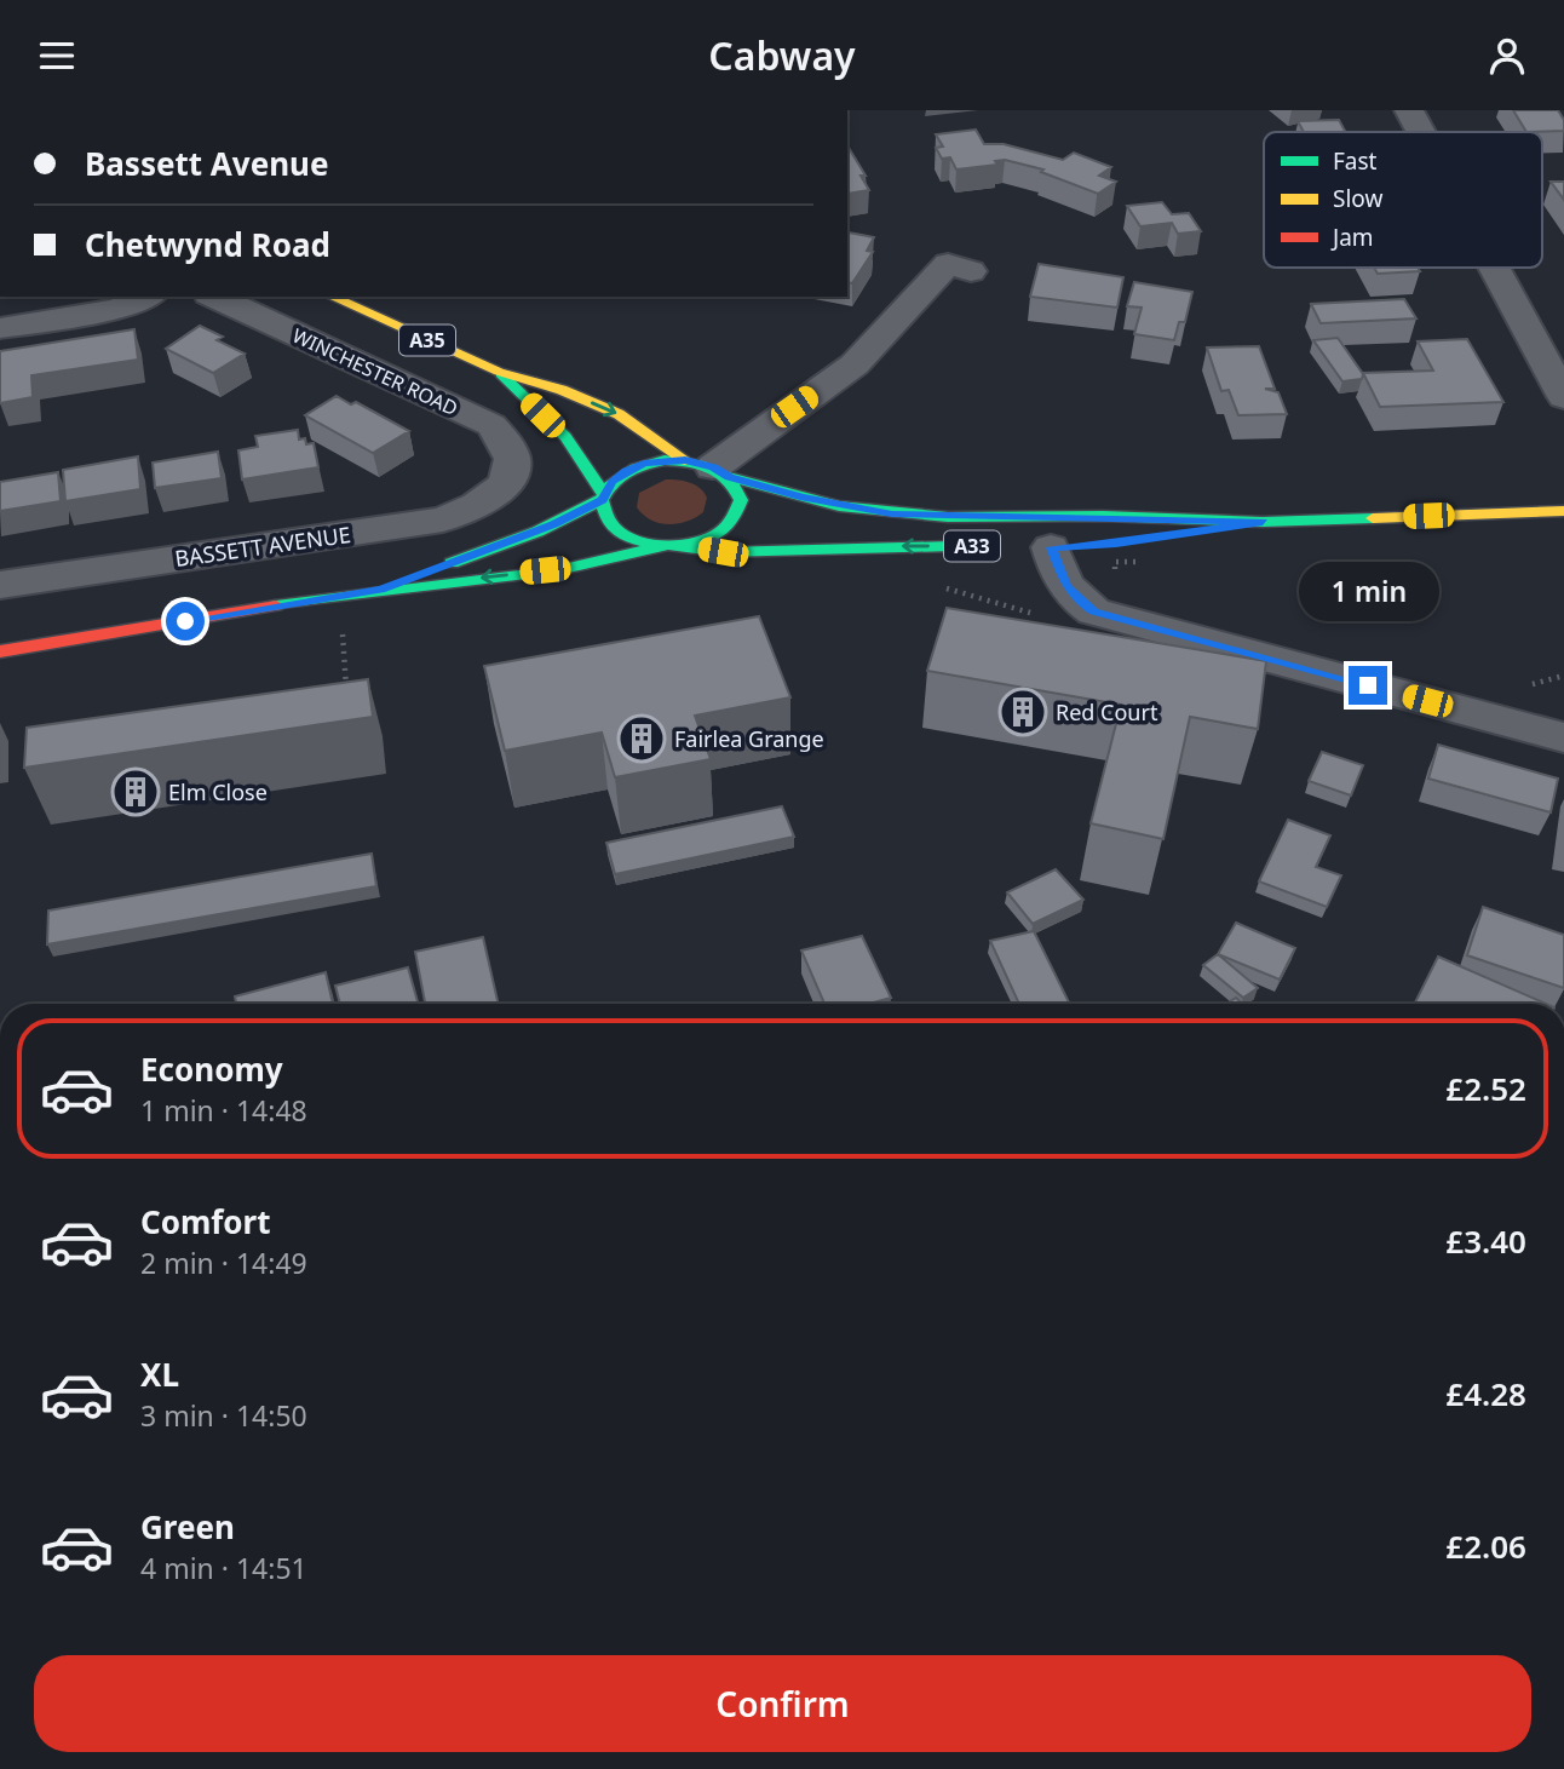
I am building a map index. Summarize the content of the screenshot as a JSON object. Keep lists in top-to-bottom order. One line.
{"streets":{"main road":["A35","A33"],"street":["WINCHESTER ROAD","BASSETT AVENUE"]},"crossings":[["A35","A33"],["WINCHESTER ROAD","BASSETT AVENUE"]],"places":{"building":["Red Court","Fairlea Grange","Elm Close"]},"legend":["Fast","Slow","Jam"],"page":{"header":"Cabway","banner":["Bassett Avenue","Chetwynd Road"],"bubble":"1 min","list":[{"name":"Economy","note":"1 min · 14:48","value":"£2.52"},{"name":"Comfort","note":"2 min · 14:49","value":"£3.40"},{"name":"XL","note":"3 min · 14:50","value":"£4.28"},{"name":"Green","note":"4 min · 14:51","value":"£2.06"}],"buttons":"Confirm"}}
